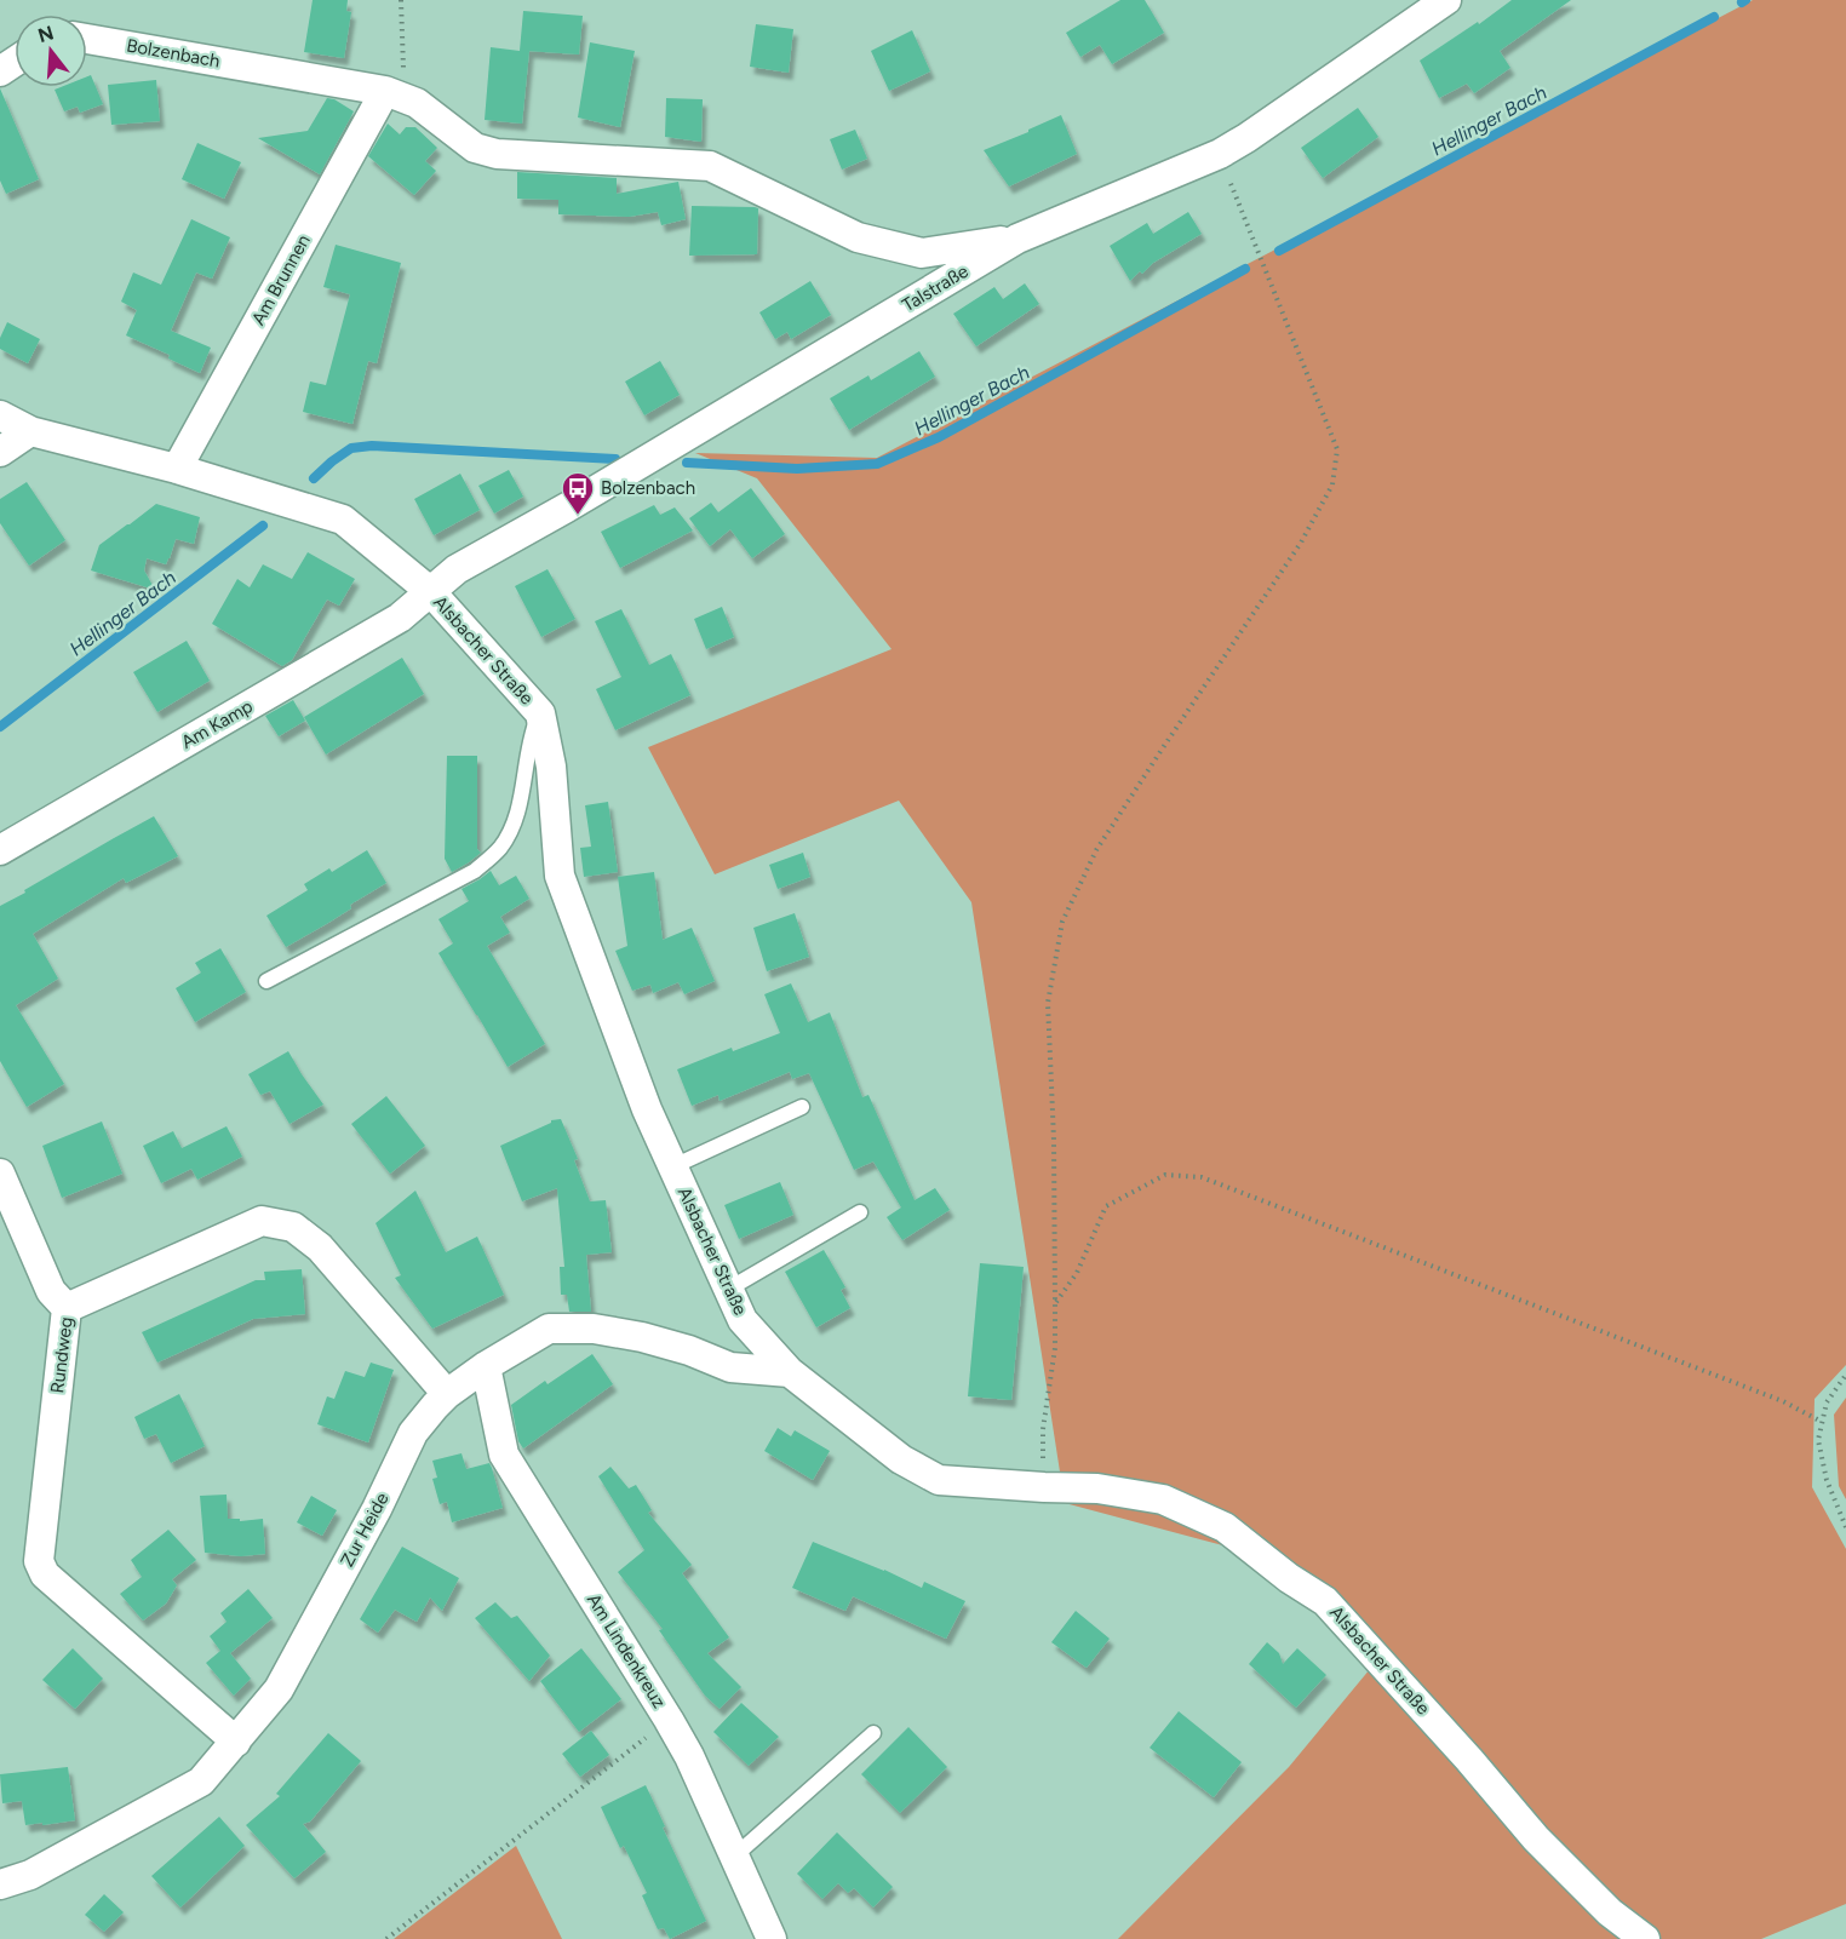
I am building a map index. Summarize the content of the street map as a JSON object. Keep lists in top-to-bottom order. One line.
{"streets":{"street":["Bolzenbach","Am Brunnen","Talstraße","Alsbacher Straße","Am Kamp","Rundweg","Zur Heide","Am Lindenkreuz"]},"crossings":[["Bolzenbach","Am Brunnen"],["Bolzenbach","Talstraße"],["Am Brunnen","Alsbacher Straße"],["Talstraße","Alsbacher Straße"],["Talstraße","Am Kamp"],["Alsbacher Straße","Am Kamp"],["Alsbacher Straße","Zur Heide"],["Rundweg","Zur Heide"],["Zur Heide","Am Lindenkreuz"]],"water":["Hellinger Bach"],"places":{"bus stop":["Bolzenbach"]},"north":"top"}
